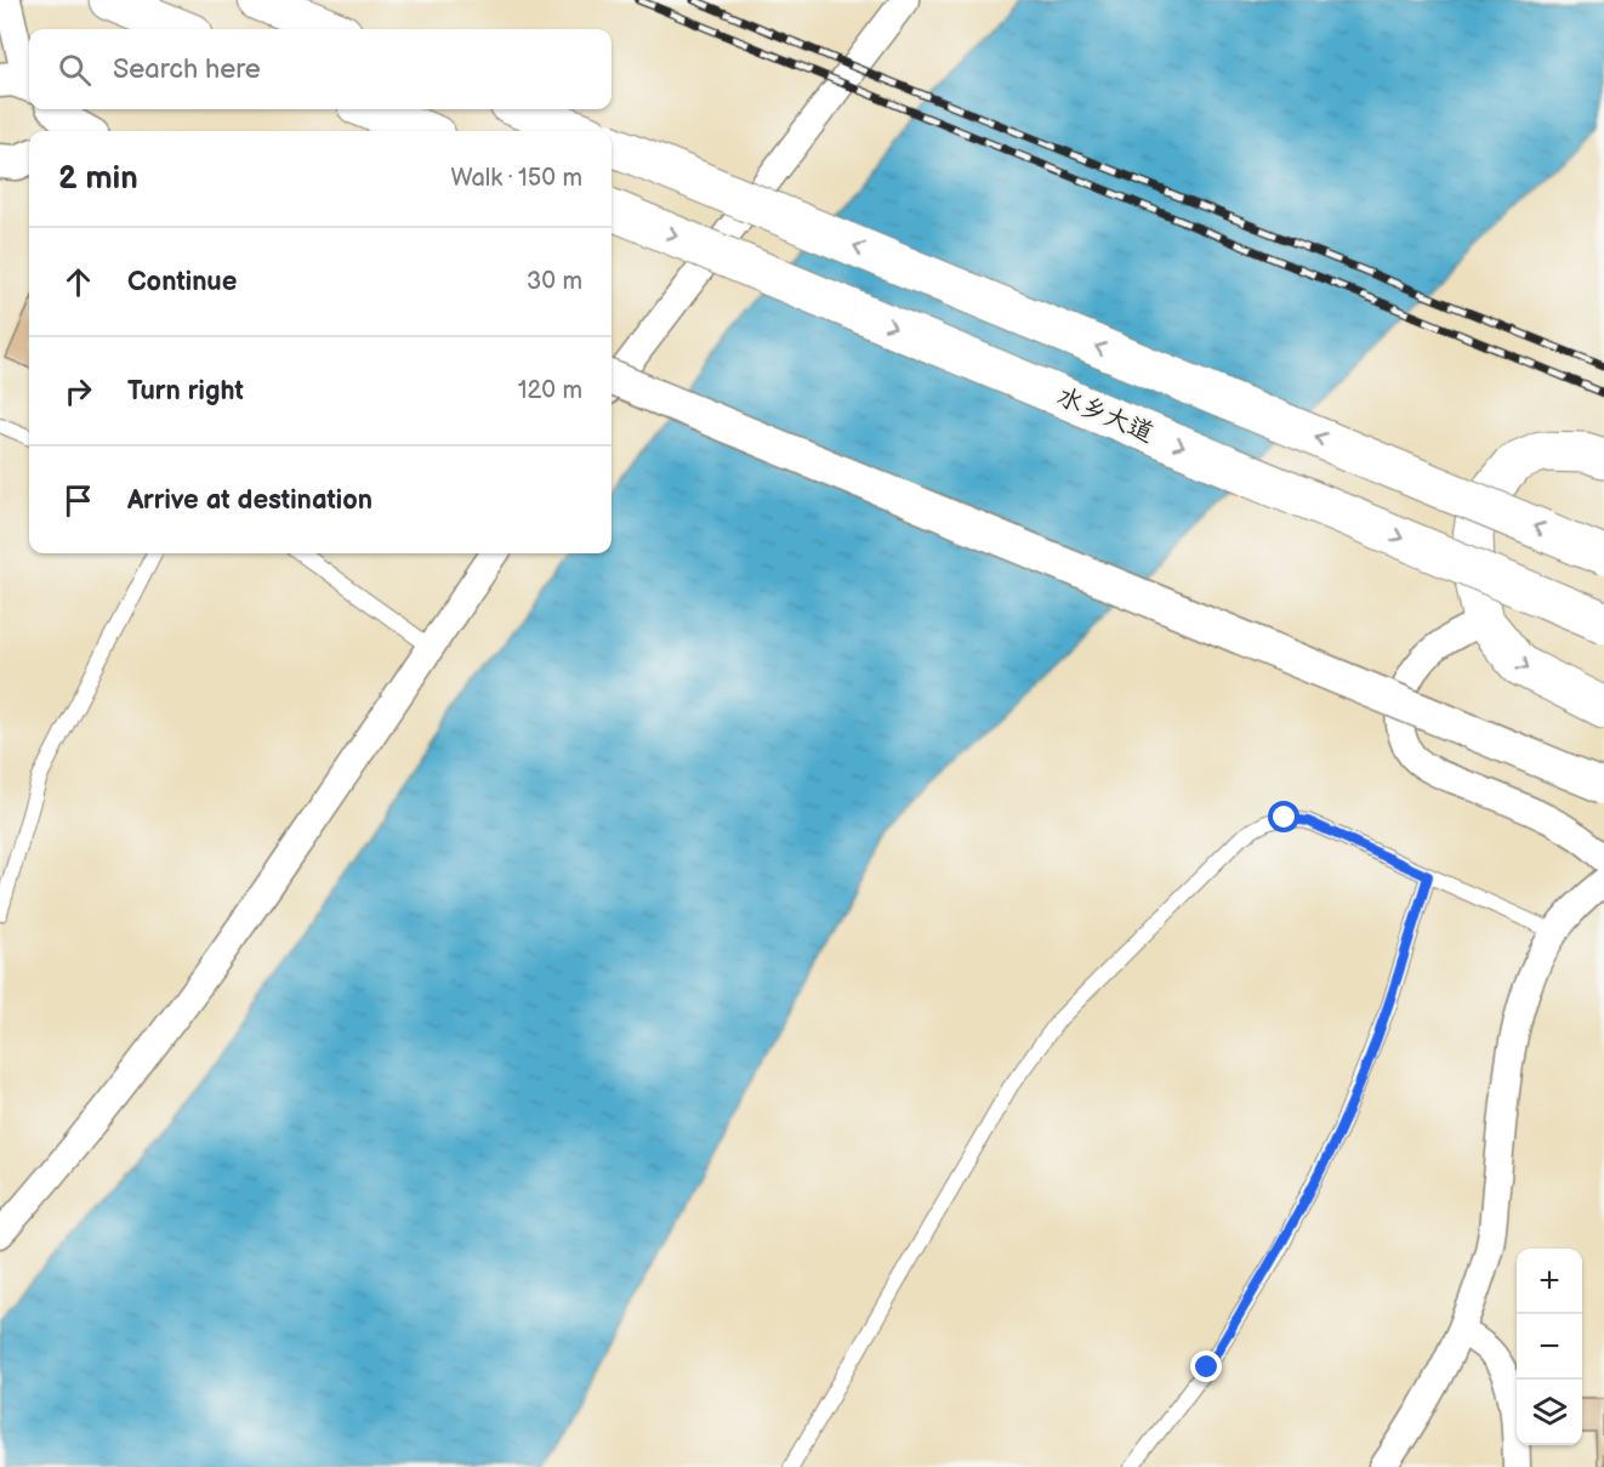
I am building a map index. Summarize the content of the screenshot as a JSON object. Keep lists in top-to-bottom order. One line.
{"streets":{"main road":["水乡大道"]},"page":{"search":"Search here","heading":["2 min","Walk · 150 m"],"list":[["Continue","30 m"],["Turn right","120 m"],"Arrive at destination"],"map_buttons":["+","−"]}}
